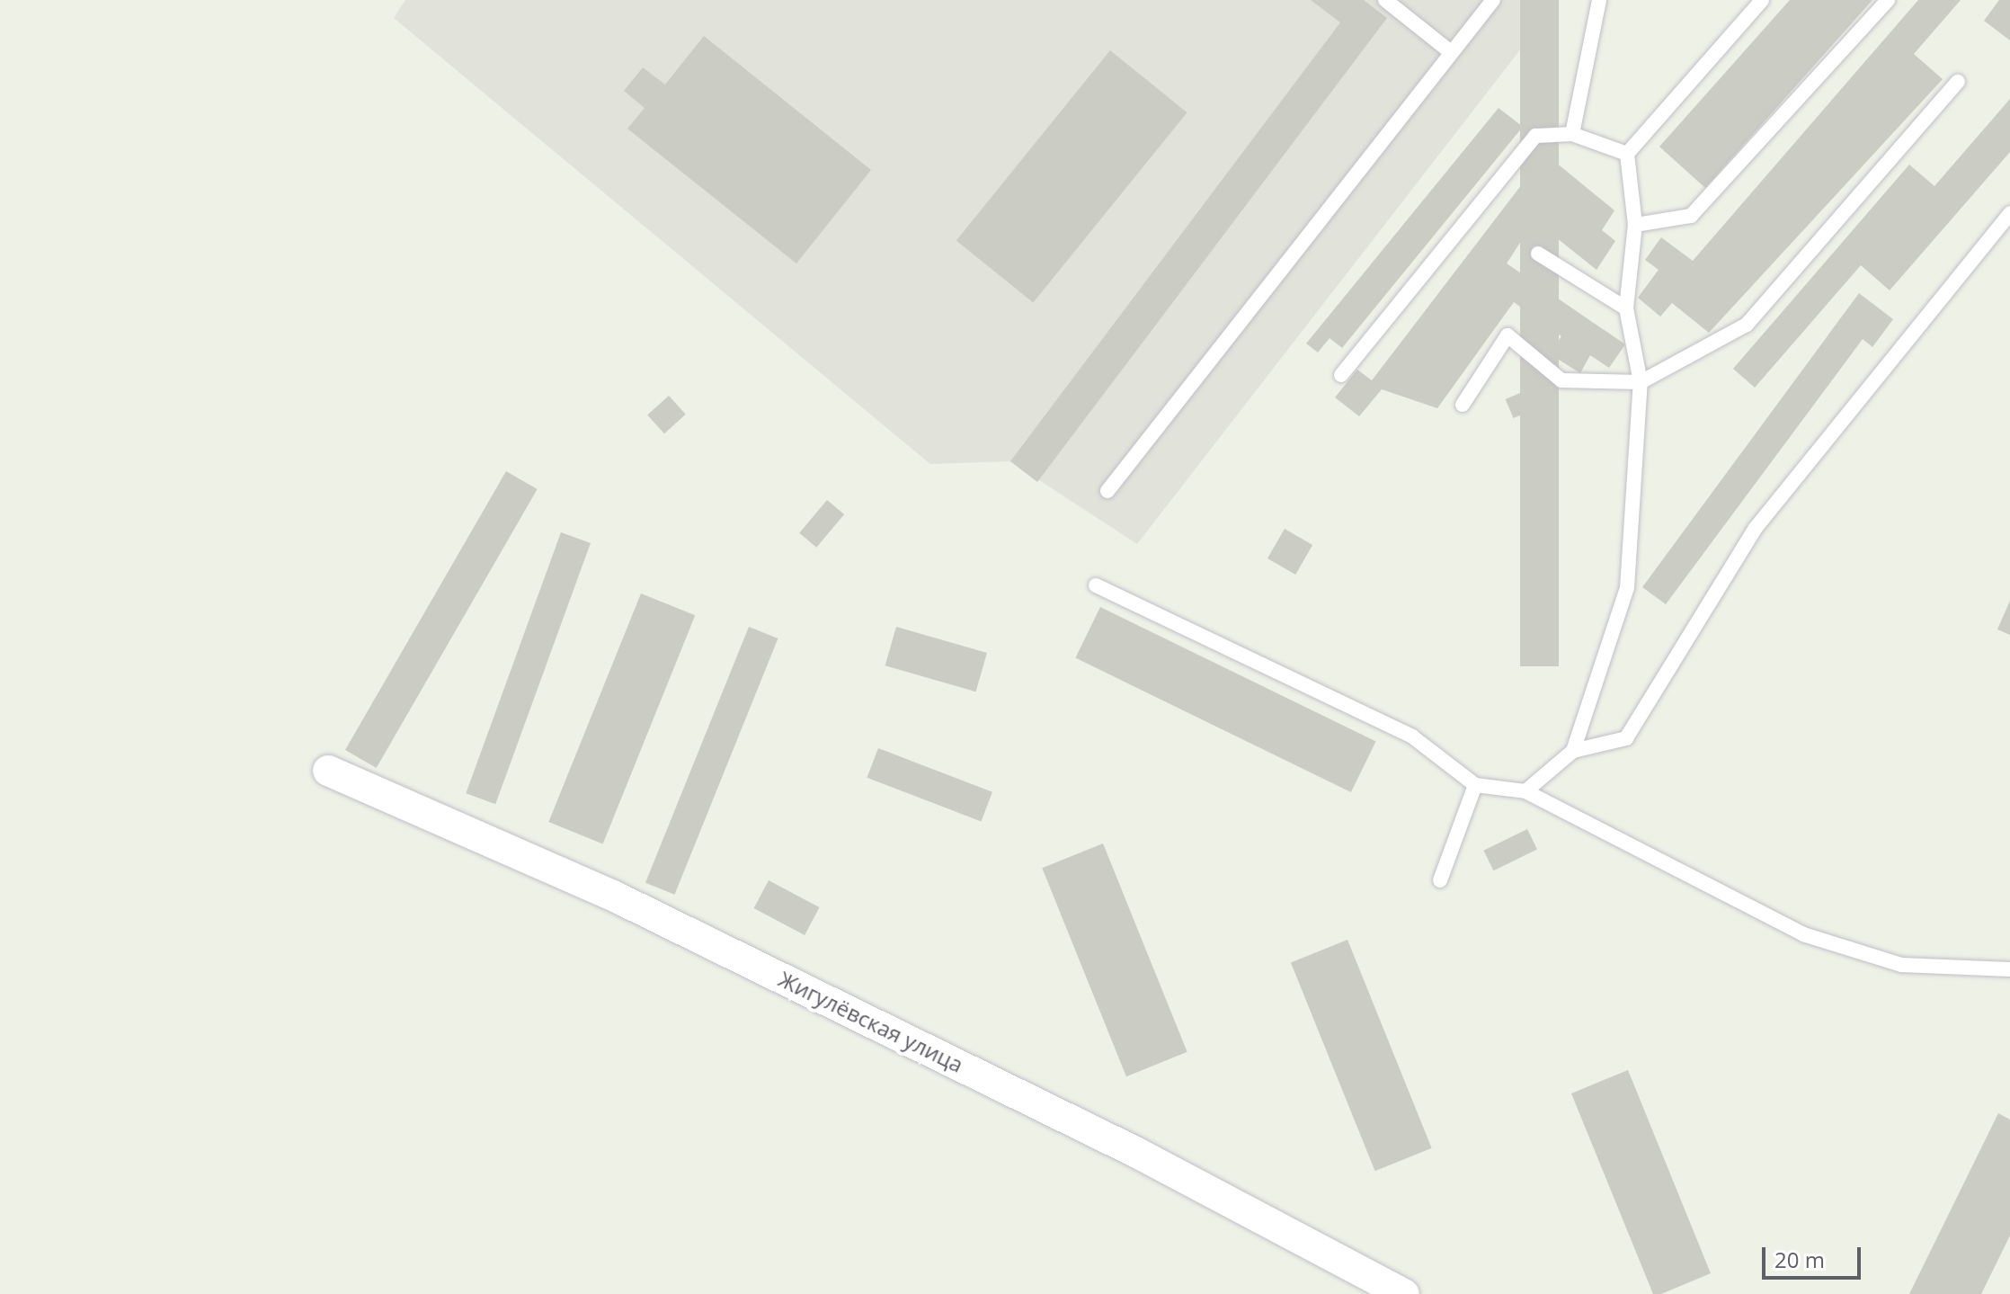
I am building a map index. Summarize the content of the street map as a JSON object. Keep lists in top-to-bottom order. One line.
{"streets":{"street":["Жигулёвская улица"]},"scale_bar":"20 m"}
